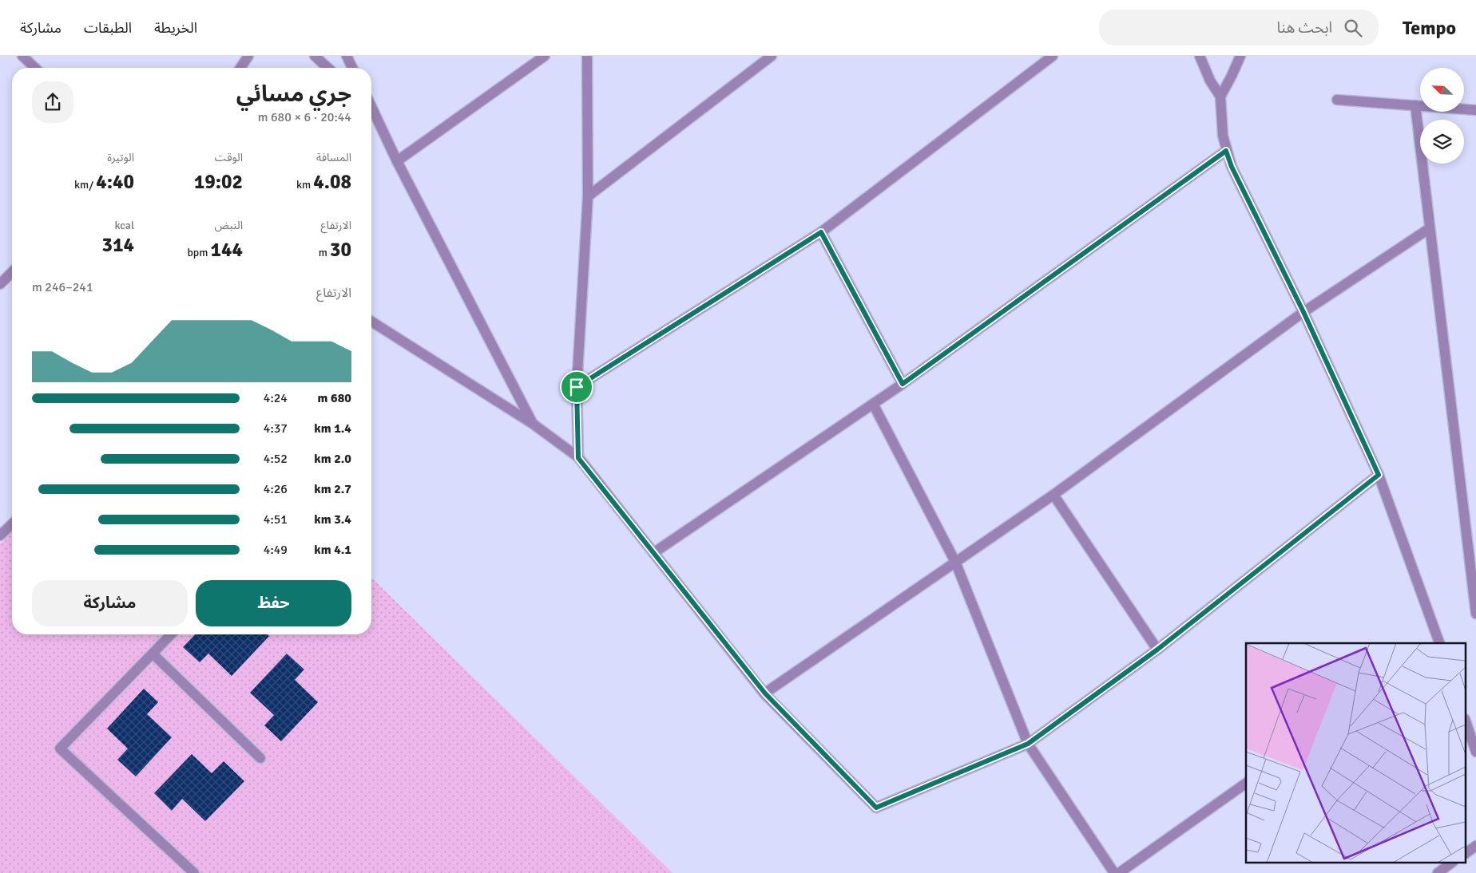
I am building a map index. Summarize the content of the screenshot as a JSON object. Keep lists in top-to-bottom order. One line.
{"north":"top left","page":{"header":"Tempo","search":"ابحث هنا","nav":["الخريطة","الطبقات","مشاركة"],"heading":["جري مسائي","20:44 · 6 × 680 m"],"stats":[["المسافة","4.08 km"],["الوقت","19:02"],["الوتيرة","4:40 /km"],["الارتفاع","30 m"],["النبض","144 bpm"],["kcal","314"]],"chart":["الارتفاع","241–246 m"],"list":[{"name":"680 m","note":"4:24"},{"name":"1.4 km","note":"4:37"},{"name":"2.0 km","note":"4:52"},{"name":"2.7 km","note":"4:26"},{"name":"3.4 km","note":"4:51"},{"name":"4.1 km","note":"4:49"}],"buttons":["حفظ","مشاركة"]}}
